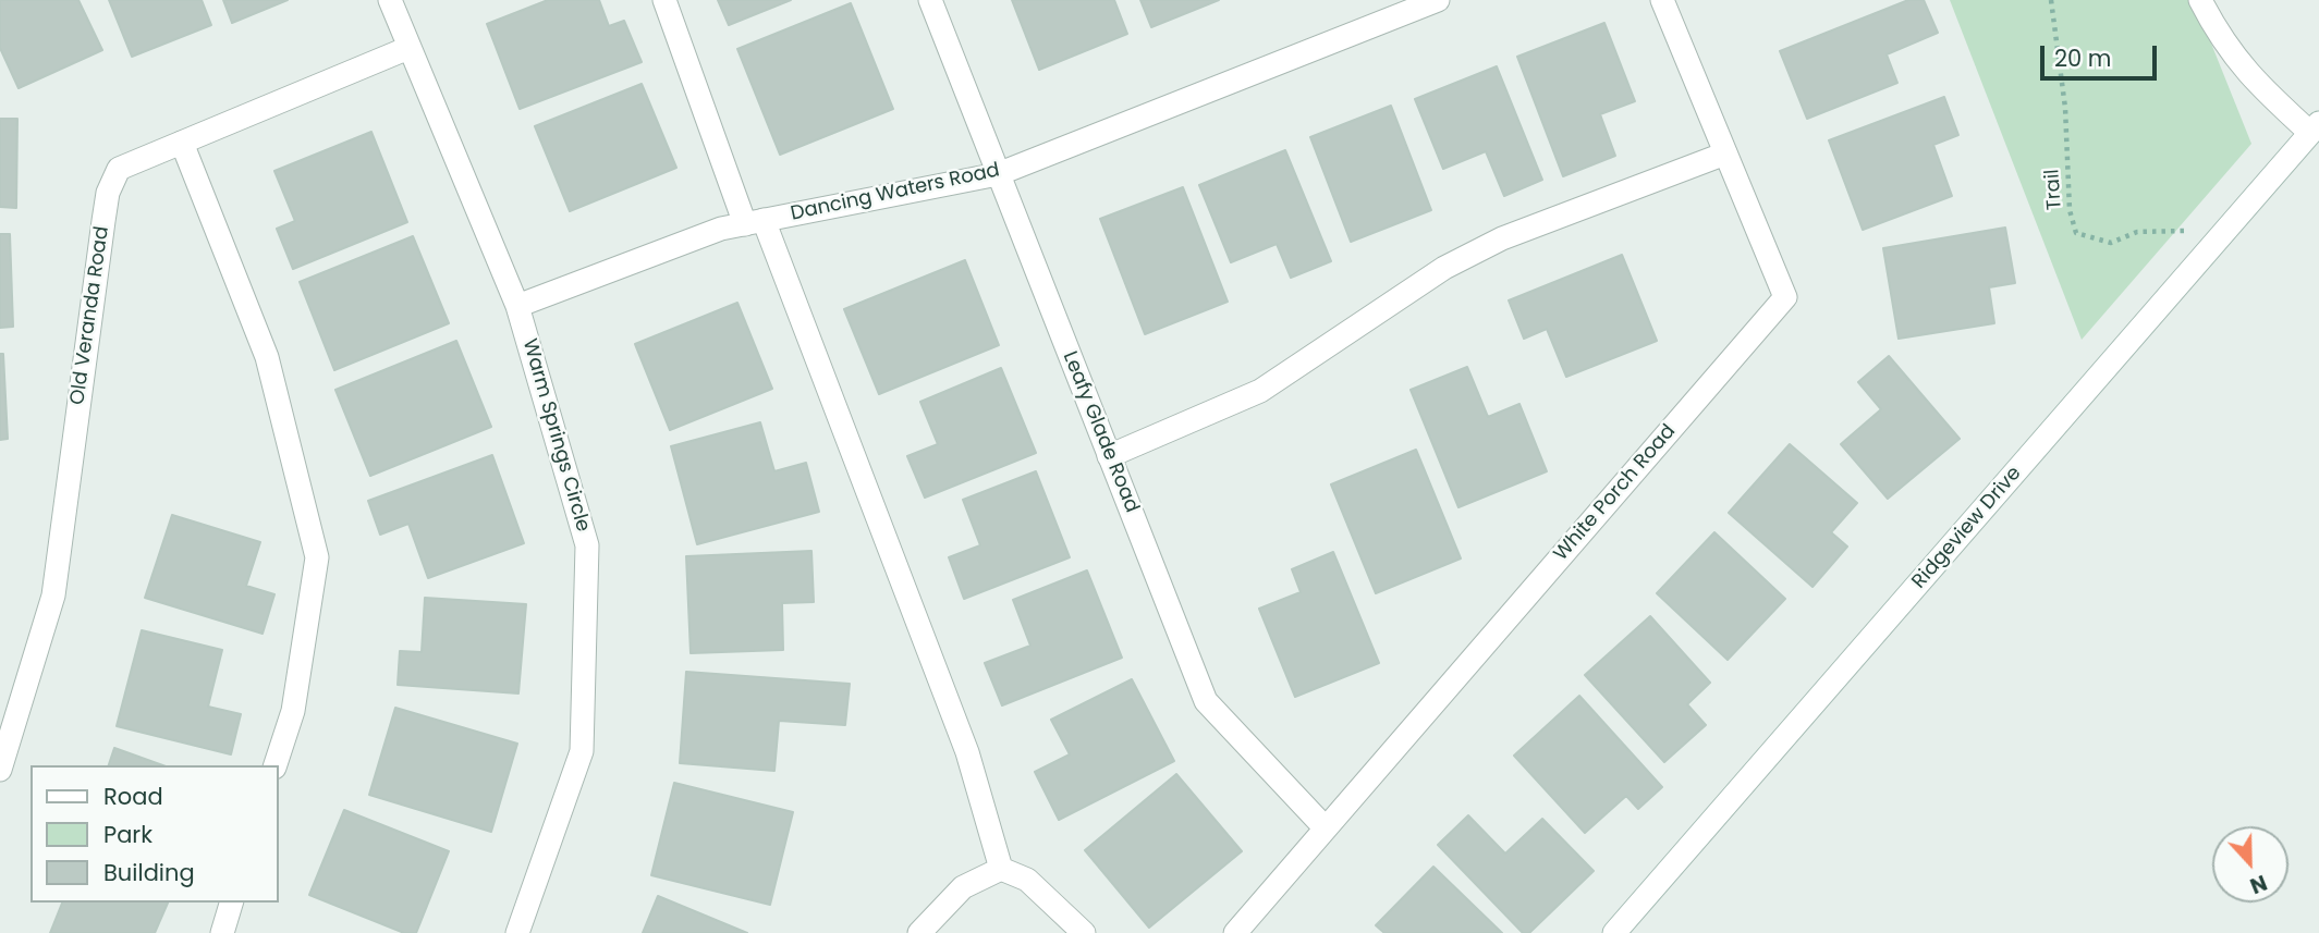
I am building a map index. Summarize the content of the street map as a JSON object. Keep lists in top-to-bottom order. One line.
{"streets":{"street":["Dancing Waters Road","Old Veranda Road","Leafy Glade Road","Warm Springs Circle","White Porch Road","Ridgeview Drive"],"path":["Trail"]},"crossings":[["Trail","Ridgeview Drive"],["Dancing Waters Road","Leafy Glade Road"],["Dancing Waters Road","Warm Springs Circle"],["Old Veranda Road","Warm Springs Circle"],["Leafy Glade Road","White Porch Road"]],"legend":["Road","Park","Building"],"scale_bar":"20 m","north":"bottom"}
